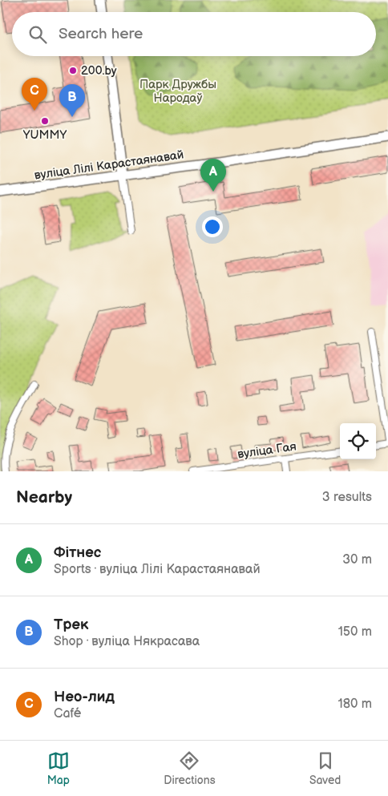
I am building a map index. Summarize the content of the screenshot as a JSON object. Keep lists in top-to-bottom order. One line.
{"streets":{"main road":["вуліца Лілі Карастаянавай"],"street":["вуліца Гая"]},"parks":["Парк Дружбы Народаў"],"places":["200.by","YUMMY"],"page":{"search":"Search here","pins":["C","B","A"],"heading":["Nearby","3 results"],"list":[{"mark":"A","name":"Фітнес","note":"Sports · вуліца Лілі Карастаянавай","value":"30 m"},{"mark":"B","name":"Трек","note":"Shop · вуліца Някрасава","value":"150 m"},{"mark":"C","name":"Нео-лид","note":"Café","value":"180 m"}],"nav":["Map","Directions","Saved"]}}
